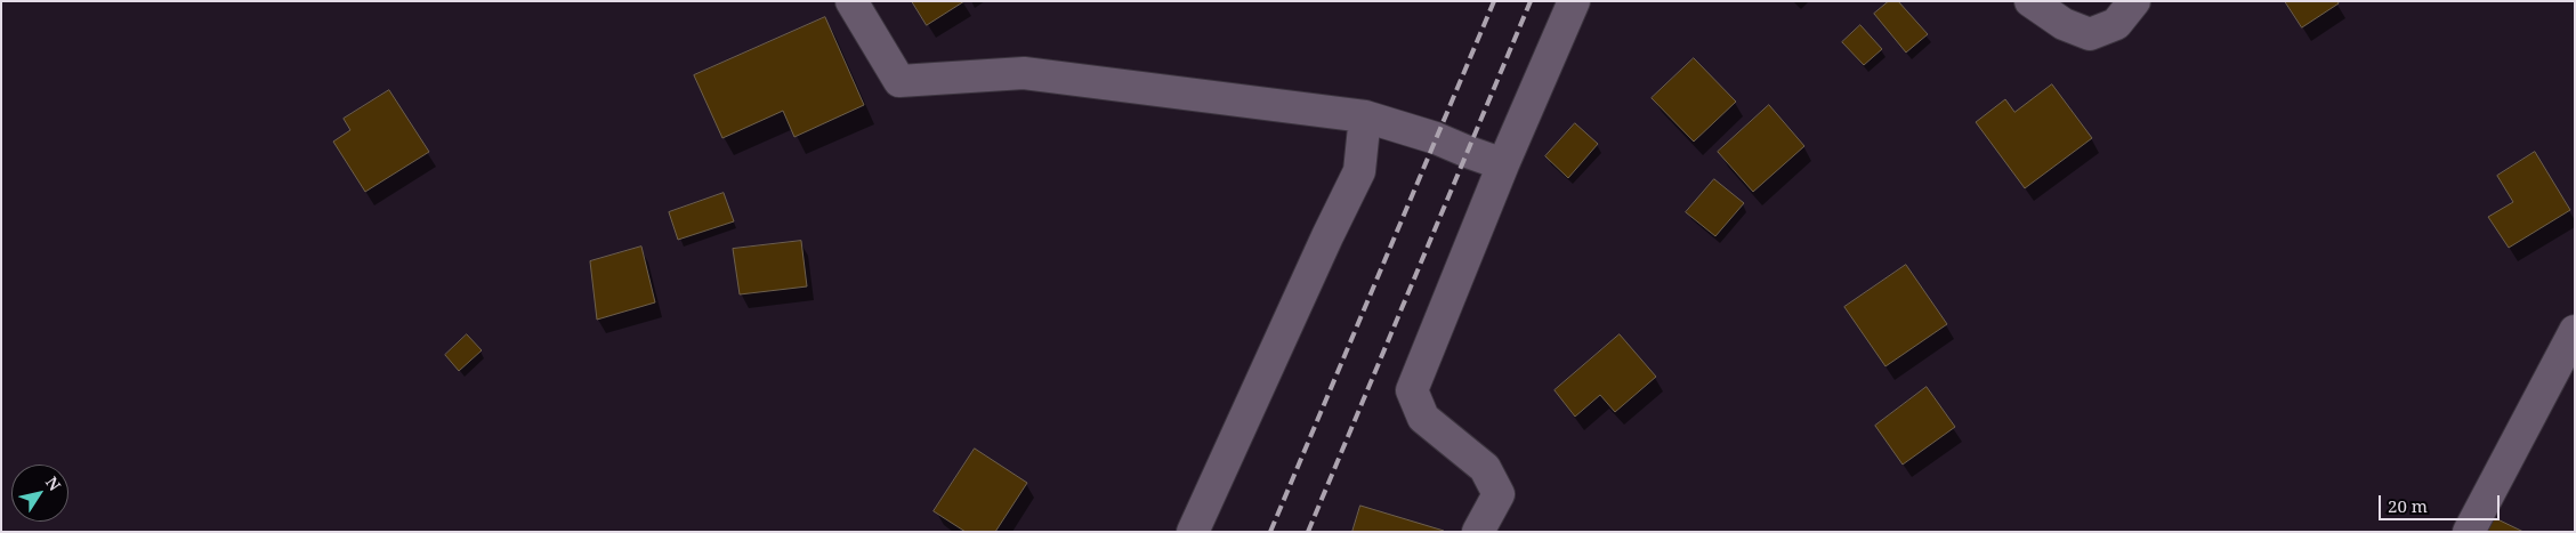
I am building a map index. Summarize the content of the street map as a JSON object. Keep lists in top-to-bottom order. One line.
{"scale_bar":"20 m","north":"top right"}
